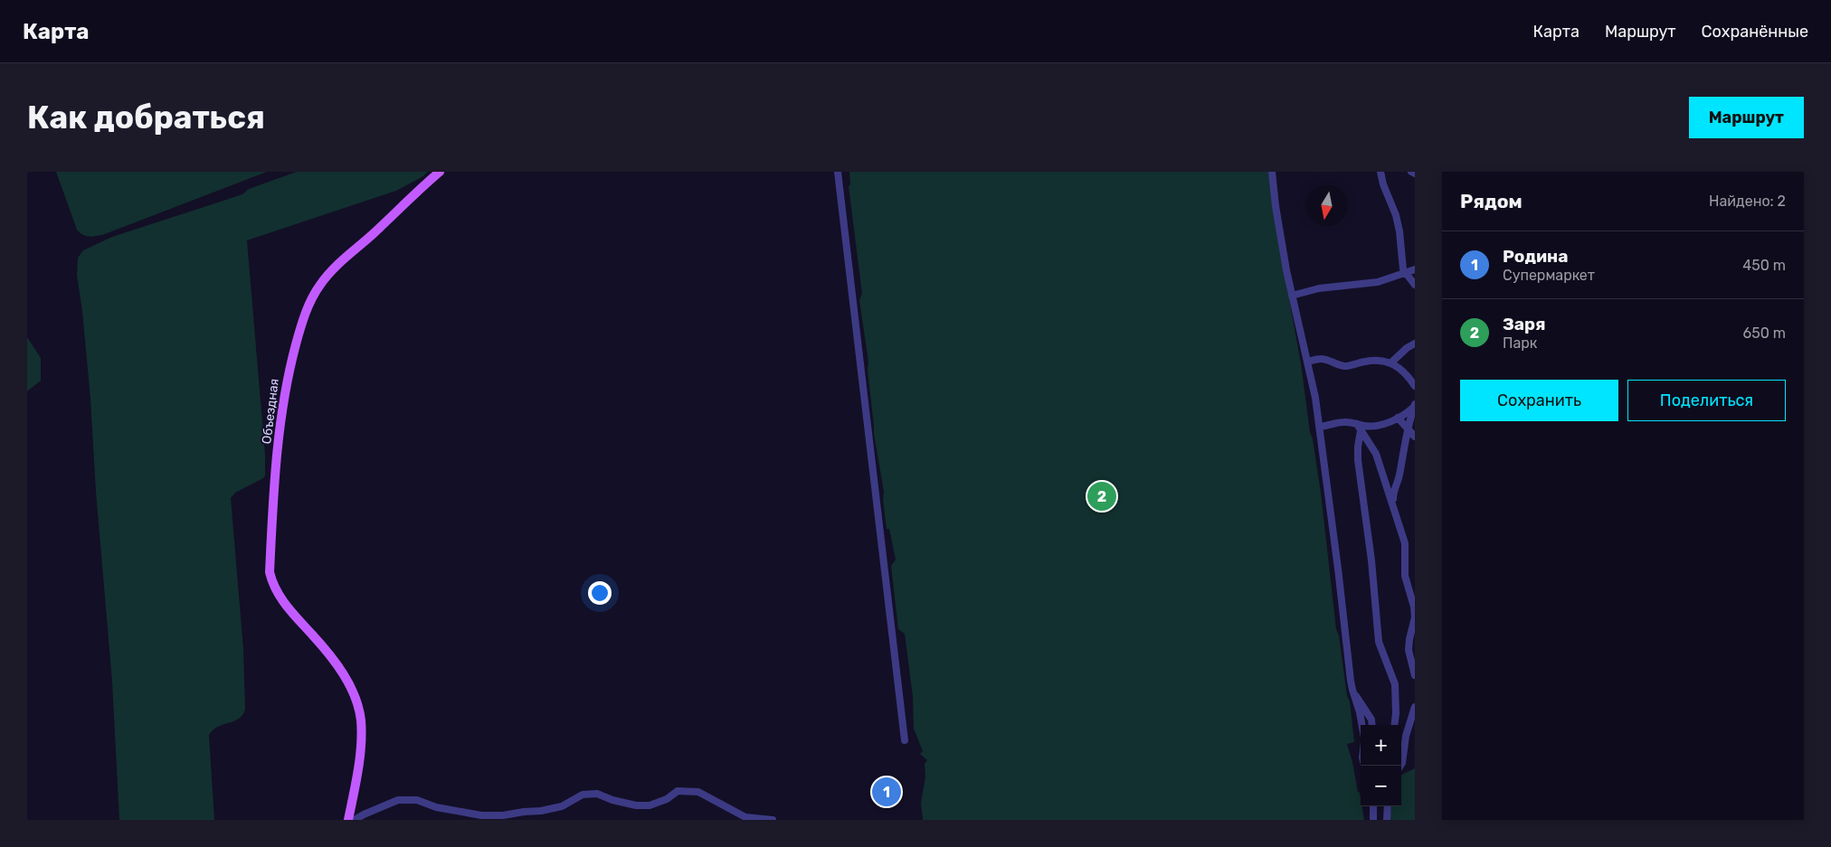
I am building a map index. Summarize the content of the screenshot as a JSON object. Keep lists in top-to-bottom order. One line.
{"streets":{"main road":["Объездная"]},"north":"bottom","page":{"header":"Карта","nav":["Карта","Маршрут","Сохранённые"],"buttons":["Маршрут",["Сохранить","Поделиться"]],"title":"Как добраться","heading":["Рядом","Найдено: 2"],"list":[{"mark":"1","name":"Родина","note":"Супермаркет","value":"450 m"},{"mark":"2","name":"Заря","note":"Парк","value":"650 m"}],"pins":["2","1"],"map_buttons":["+","−"]}}
